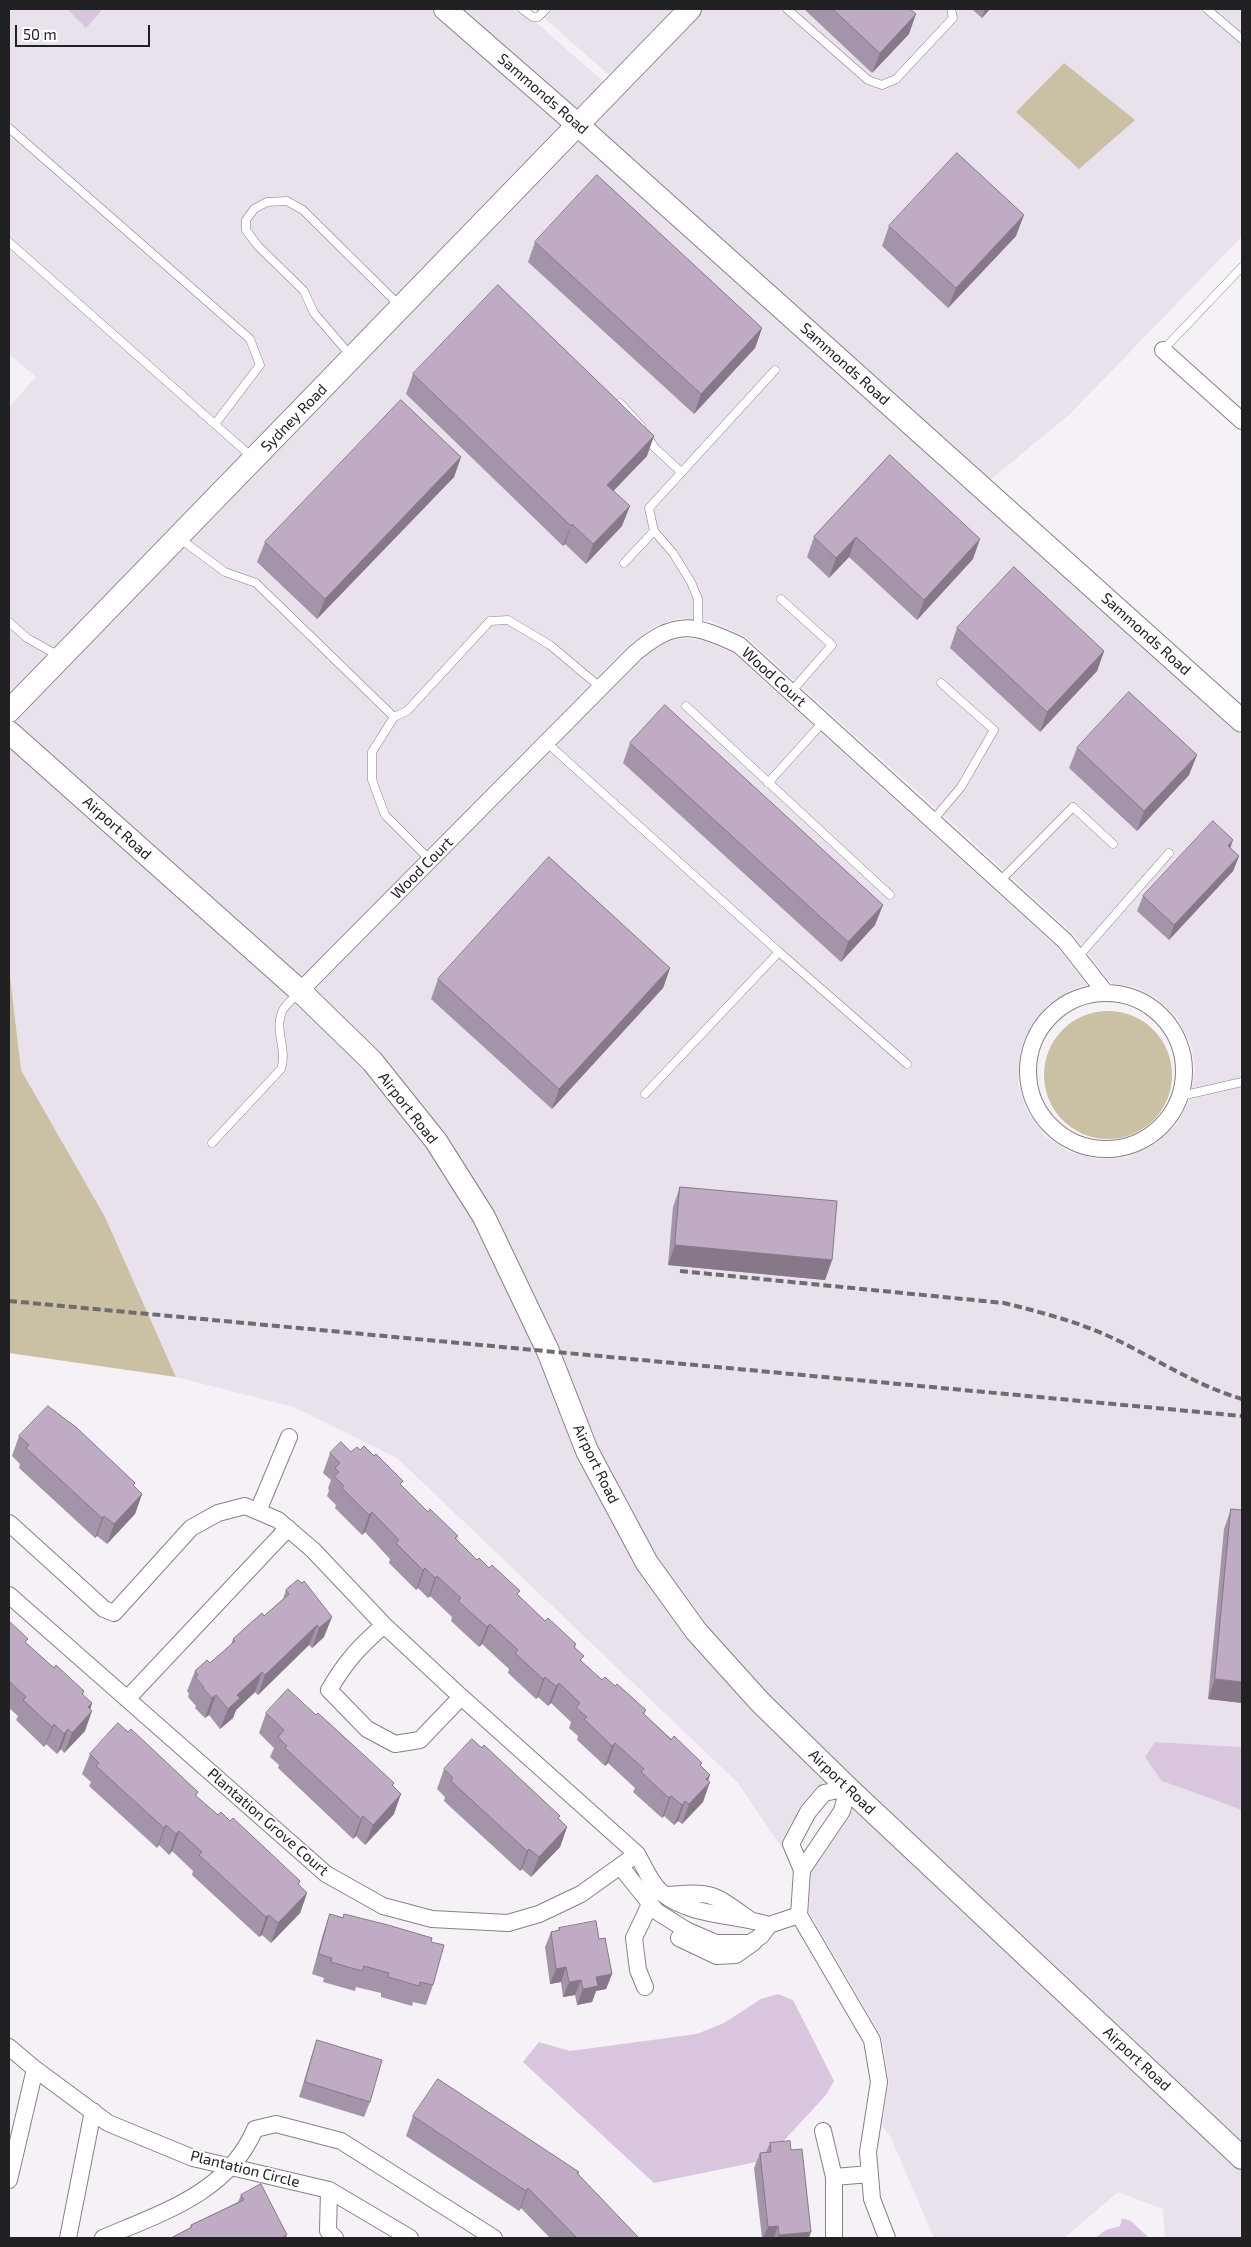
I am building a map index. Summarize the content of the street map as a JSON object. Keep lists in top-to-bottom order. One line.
{"streets":{"street":["Sammonds Road","Sydney Road","Wood Court","Airport Road","Plantation Grove Court","Plantation Circle"]},"crossings":[["Sammonds Road","Sydney Road"],["Wood Court","Airport Road"]],"scale_bar":"50 m"}
